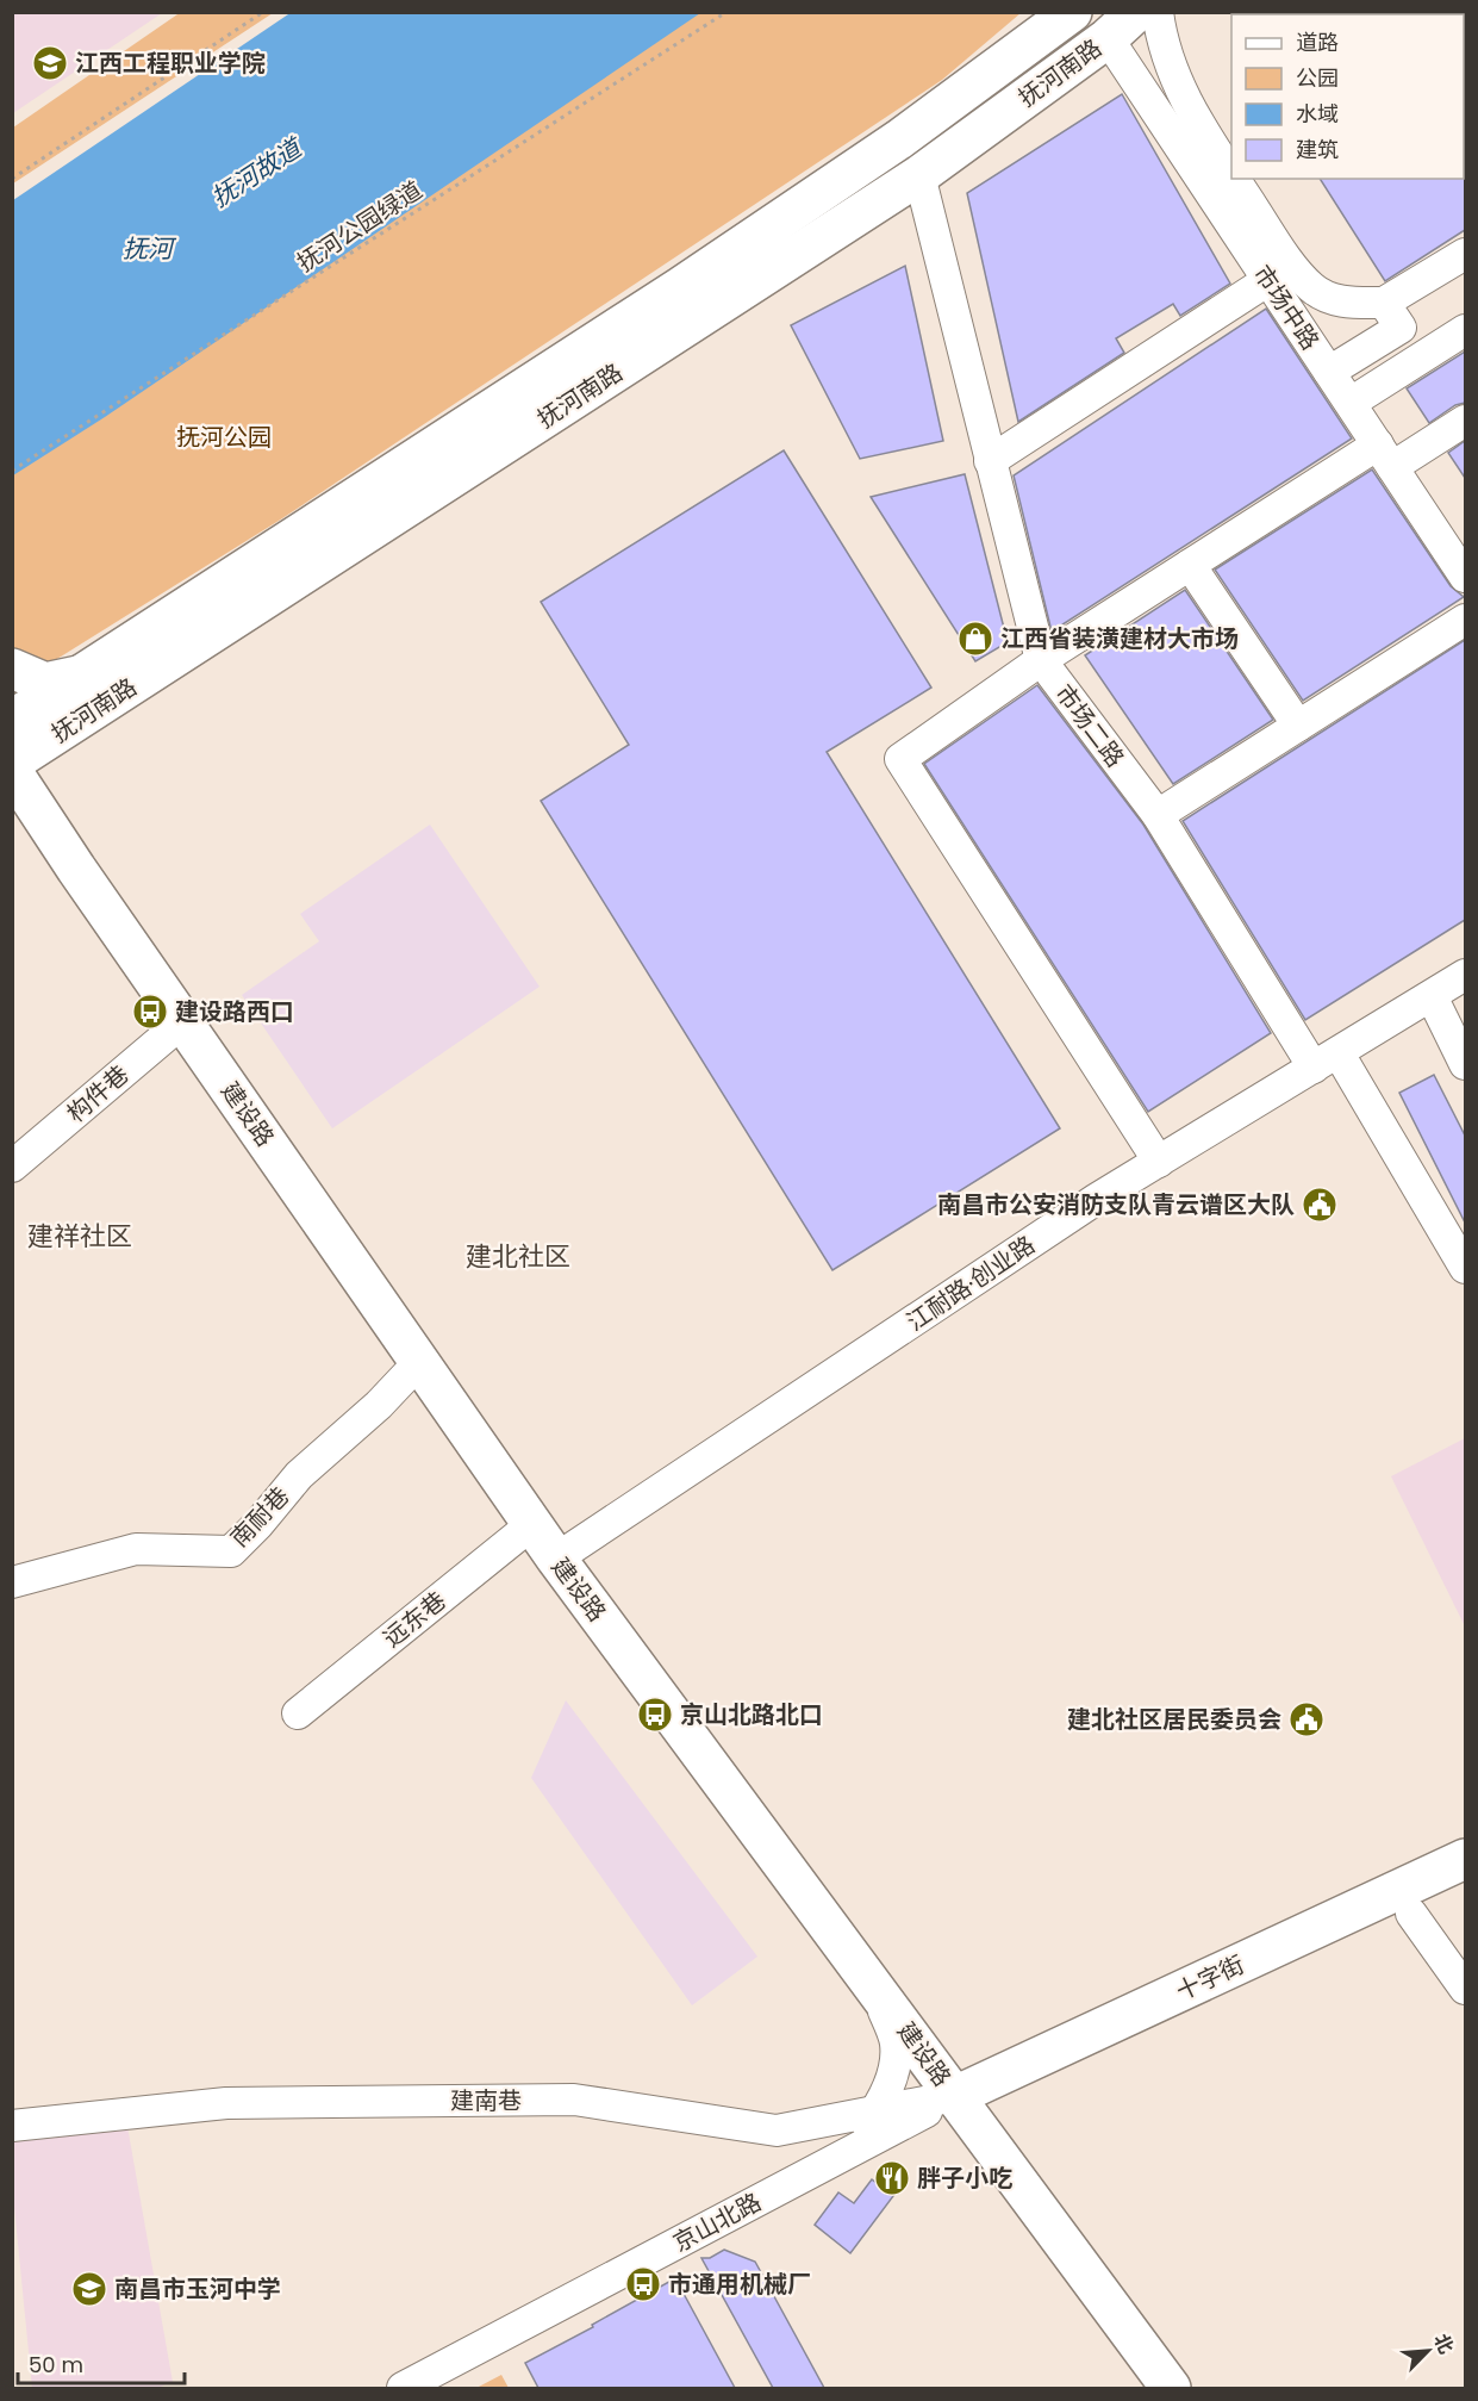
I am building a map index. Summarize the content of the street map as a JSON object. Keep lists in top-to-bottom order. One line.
{"streets":{"main road":["抚河南路","建设路","十字街"],"street":["市场中路","市场二路","构件巷","江耐路·创业路","南耐巷","远东巷","建南巷","京山北路"],"path":["抚河公园绿道"]},"crossings":[["抚河南路","市场中路"],["抚河南路","市场二路"],["抚河南路","建设路"],["市场二路","江耐路·创业路"],["构件巷","建设路"],["建设路","江耐路·创业路"],["建设路","南耐巷"],["建设路","远东巷"],["建设路","十字街"],["建设路","建南巷"],["建设路","京山北路"],["十字街","建南巷"],["十字街","京山北路"],["建南巷","京山北路"]],"districts":["建祥社区","建北社区"],"water":["抚河故道","抚河"],"parks":["抚河公园"],"places":{"school or university":["江西工程职业学院","南昌市玉河中学"],"shop":["江西省装潢建材大市场"],"bus stop":["建设路西口","京山北路北口","市通用机械厂"],"public building":["南昌市公安消防支队青云谱区大队","建北社区居民委员会"],"restaurant":["胖子小吃"]},"legend":["道路","公园","水域","建筑"],"scale_bar":"50 m","north":"top right"}
